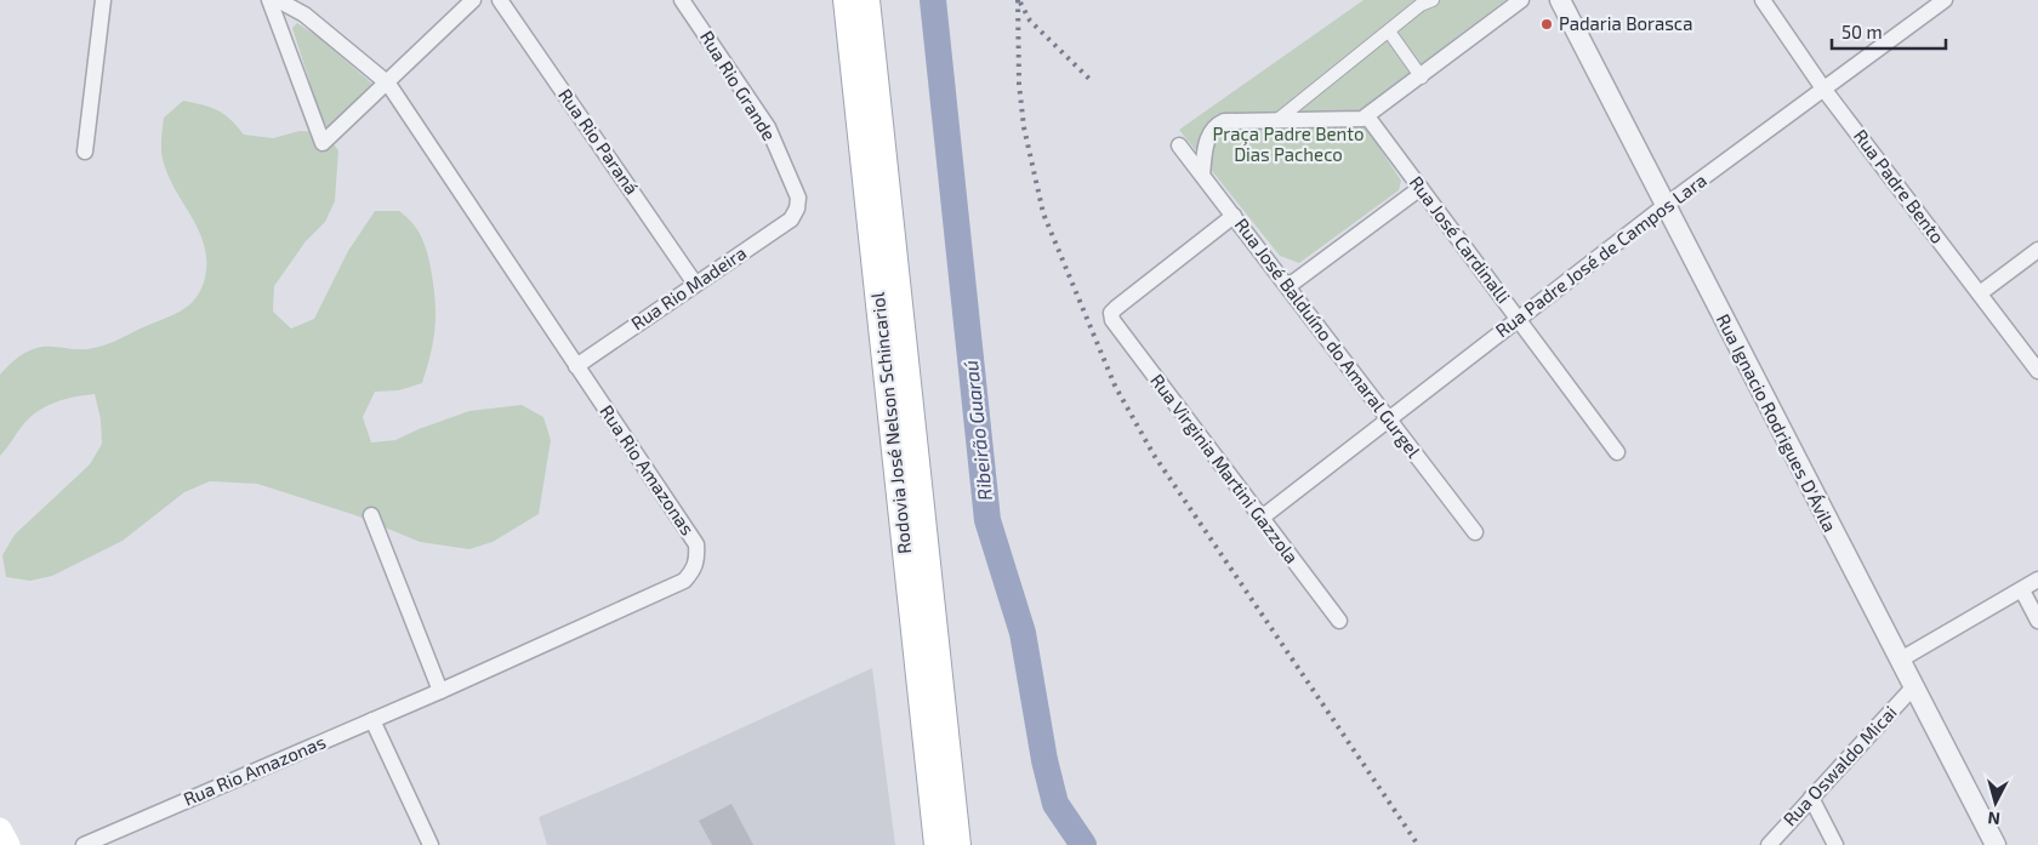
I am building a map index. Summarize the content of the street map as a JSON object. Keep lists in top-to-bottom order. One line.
{"streets":{"main road":["Rodovia José Nelson Schincariol"],"street":["Rua Rio Grande","Rua Rio Paraná","Rua Padre Bento","Rua José Cardinalli","Rua Padre José de Campos Lara","Rua Rio Madeira","Rua José Balduíno do Amaral Gurgel","Rua Ignacio Rodrigues D'Ávila","Rua Virginia Martini Gazzola","Rua Rio Amazonas","Rua Oswaldo Micai"]},"crossings":[["Rua Rio Grande","Rua Rio Madeira"],["Rua Rio Paraná","Rua Rio Madeira"],["Rua Padre Bento","Rua Padre José de Campos Lara"],["Rua José Cardinalli","Rua Padre José de Campos Lara"],["Rua Padre José de Campos Lara","Rua José Balduíno do Amaral Gurgel"],["Rua Padre José de Campos Lara","Rua Ignacio Rodrigues D'Ávila"],["Rua Padre José de Campos Lara","Rua Virginia Martini Gazzola"],["Rua Rio Madeira","Rua Rio Amazonas"],["Rua José Balduíno do Amaral Gurgel","Rua Virginia Martini Gazzola"],["Rua Ignacio Rodrigues D'Ávila","Rua Oswaldo Micai"]],"water":["Ribeirão Guaraú"],"parks":["Praça Padre Bento Dias Pacheco"],"places":["Padaria Borasca"],"scale_bar":"50 m","north":"bottom"}
